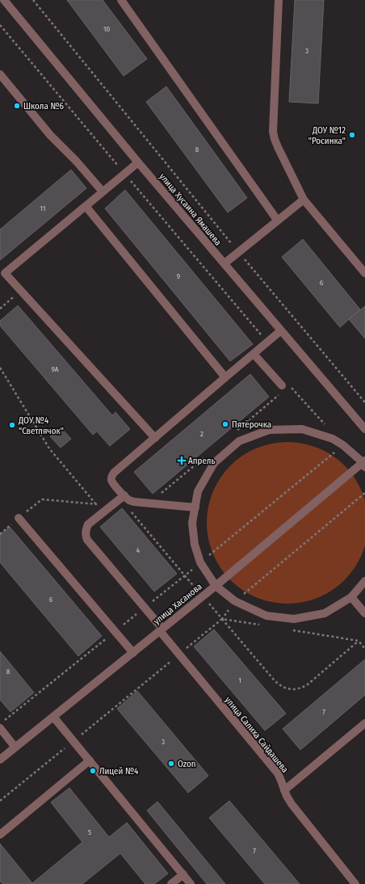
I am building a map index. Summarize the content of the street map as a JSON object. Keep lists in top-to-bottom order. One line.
{"streets":{"street":["улица Хусаина Ямашева","улица Хасанова","улица Салиха Сайдашева"]},"crossings":[["улица Хасанова","улица Салиха Сайдашева"]],"places":{"other":["Школа №6","ДОУ №12 \"Росинка\"","Пятёрочка","ДОУ №4 \"Светлячок\"","Ozon","Лицей №4"],"health":["Апрель"]},"house_numbers":["10","3","8","11","9","6","9А","2","4","6","8","1","7","3","5","7"]}
